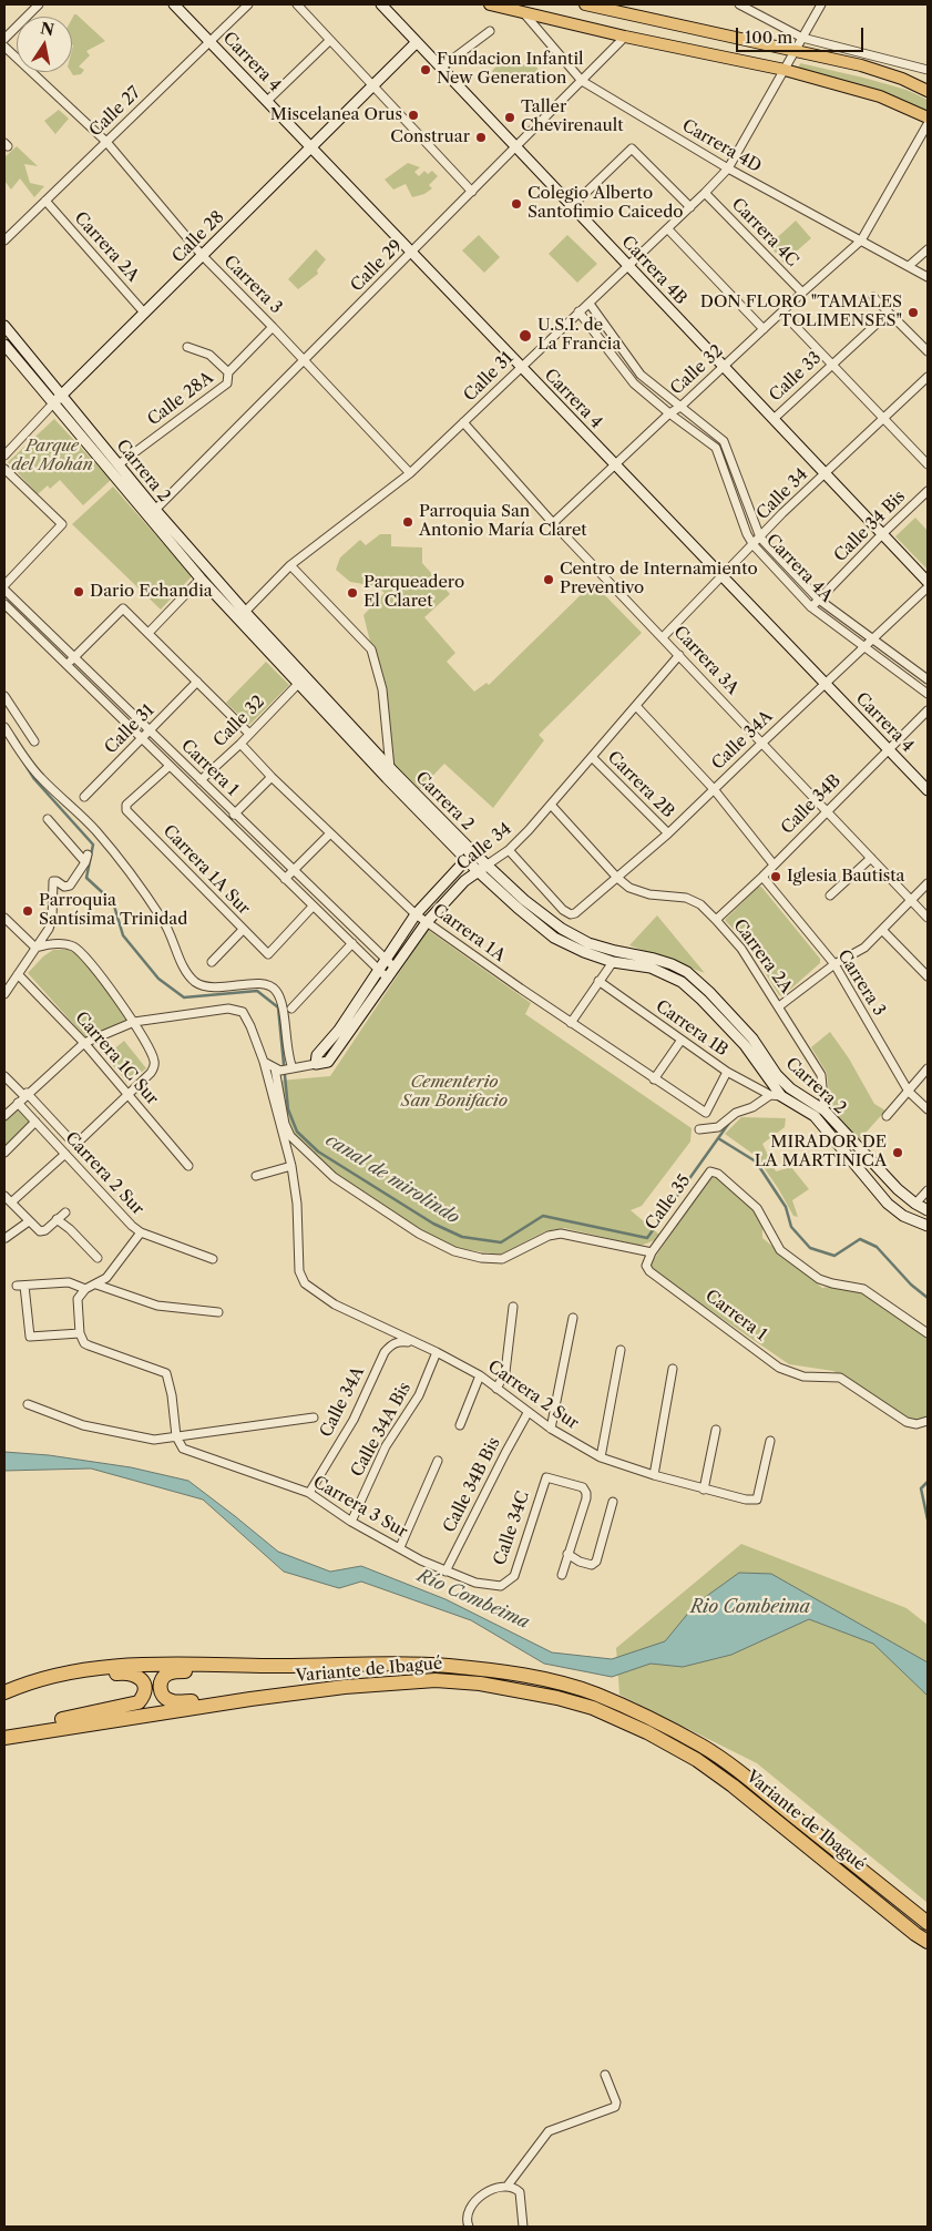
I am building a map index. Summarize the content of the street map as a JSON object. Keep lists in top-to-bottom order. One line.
{"streets":{"highway":["Variante de Ibagué"],"street":["Carrera 4","Calle 27","Carrera 4D","Carrera 4C","Calle 28","Carrera 2A","Calle 29","Carrera 4B","Carrera 3","Calle 32","Calle 31","Calle 33","Calle 28A","Carrera 2","Calle 34","Calle 34 Bis","Carrera 4A","Carrera 3A","Calle 34A","Carrera 1","Carrera 2B","Calle 34B","Carrera 1A Sur","Carrera 1A","Carrera 1B","Carrera 1C Sur","Carrera 2 Sur","Calle 35","Calle 34A Bis","Calle 34B Bis","Carrera 3 Sur","Calle 34C"]},"crossings":[["Carrera 4","Calle 27"],["Carrera 4","Calle 28"],["Carrera 4","Calle 29"],["Carrera 4","Calle 32"],["Carrera 4","Calle 31"],["Carrera 4","Calle 34"],["Carrera 4","Calle 34A"],["Carrera 4","Calle 34B"],["Calle 27","Carrera 2A"],["Calle 27","Carrera 3"],["Carrera 4D","Calle 29"],["Carrera 4D","Calle 32"],["Carrera 4D","Calle 31"],["Carrera 4C","Calle 32"],["Carrera 4C","Calle 31"],["Calle 28","Carrera 2A"],["Calle 28","Carrera 4B"],["Calle 28","Carrera 3"],["Calle 28","Carrera 2"],["Carrera 2A","Carrera 2"],["Carrera 2A","Calle 34"],["Carrera 2A","Calle 34A"],["Carrera 2A","Calle 34B"],["Calle 29","Carrera 4B"],["Calle 29","Carrera 3"],["Calle 29","Carrera 2"],["Carrera 4B","Calle 32"],["Carrera 4B","Calle 31"],["Carrera 4B","Calle 33"],["Carrera 4B","Calle 34"],["Carrera 4B","Calle 34 Bis"],["Carrera 3","Calle 31"],["Carrera 3","Calle 28A"],["Carrera 3","Calle 34B"],["Calle 32","Carrera 2"],["Calle 32","Carrera 4A"],["Calle 32","Carrera 3A"],["Calle 32","Carrera 1"],["Calle 32","Carrera 1A"],["Calle 31","Carrera 2"],["Calle 31","Carrera 4A"],["Calle 31","Carrera 3A"],["Calle 31","Carrera 1"],["Calle 28A","Carrera 2"],["Carrera 2","Calle 34"],["Carrera 2","Carrera 1B"],["Calle 34","Carrera 4A"],["Calle 34","Carrera 3A"],["Calle 34","Calle 34A"],["Calle 34","Carrera 1"],["Calle 34","Carrera 2B"],["Calle 34","Carrera 1A"],["Calle 34 Bis","Carrera 4A"],["Carrera 4A","Calle 34A"],["Carrera 3A","Calle 34A"],["Carrera 3A","Calle 34B"],["Calle 34A","Carrera 2B"],["Calle 34A","Carrera 2 Sur"],["Calle 34A","Carrera 3 Sur"],["Carrera 1","Carrera 1A Sur"],["Carrera 1","Calle 35"],["Carrera 1A","Carrera 1B"],["Carrera 1C Sur","Carrera 2 Sur"],["Carrera 2 Sur","Calle 34A Bis"],["Carrera 2 Sur","Calle 34B Bis"],["Calle 34A Bis","Carrera 3 Sur"],["Calle 34B Bis","Carrera 3 Sur"],["Carrera 3 Sur","Calle 34C"]],"water":["canal de mirolindo","Río Combeima","Rio Combeima"],"parks":["Parque del Mohán","Cementerio San Bonifacio"],"places":["Fundacion Infantil New Generation","Miscelanea Orus","Taller Chevirenault","Construar","Colegio Alberto Santofimio Caicedo","DON FLORO \"TAMALES TOLIMENSES\"","U.S.I. de La Francia","Parroquia San Antonio María Claret","Centro de Internamiento Preventivo","Dario Echandia","Parqueadero El Claret","Iglesia Bautista","Parroquia Santísima Trinidad","MIRADOR DE LA MARTINICA"],"scale_bar":"100 m","north":"top"}
